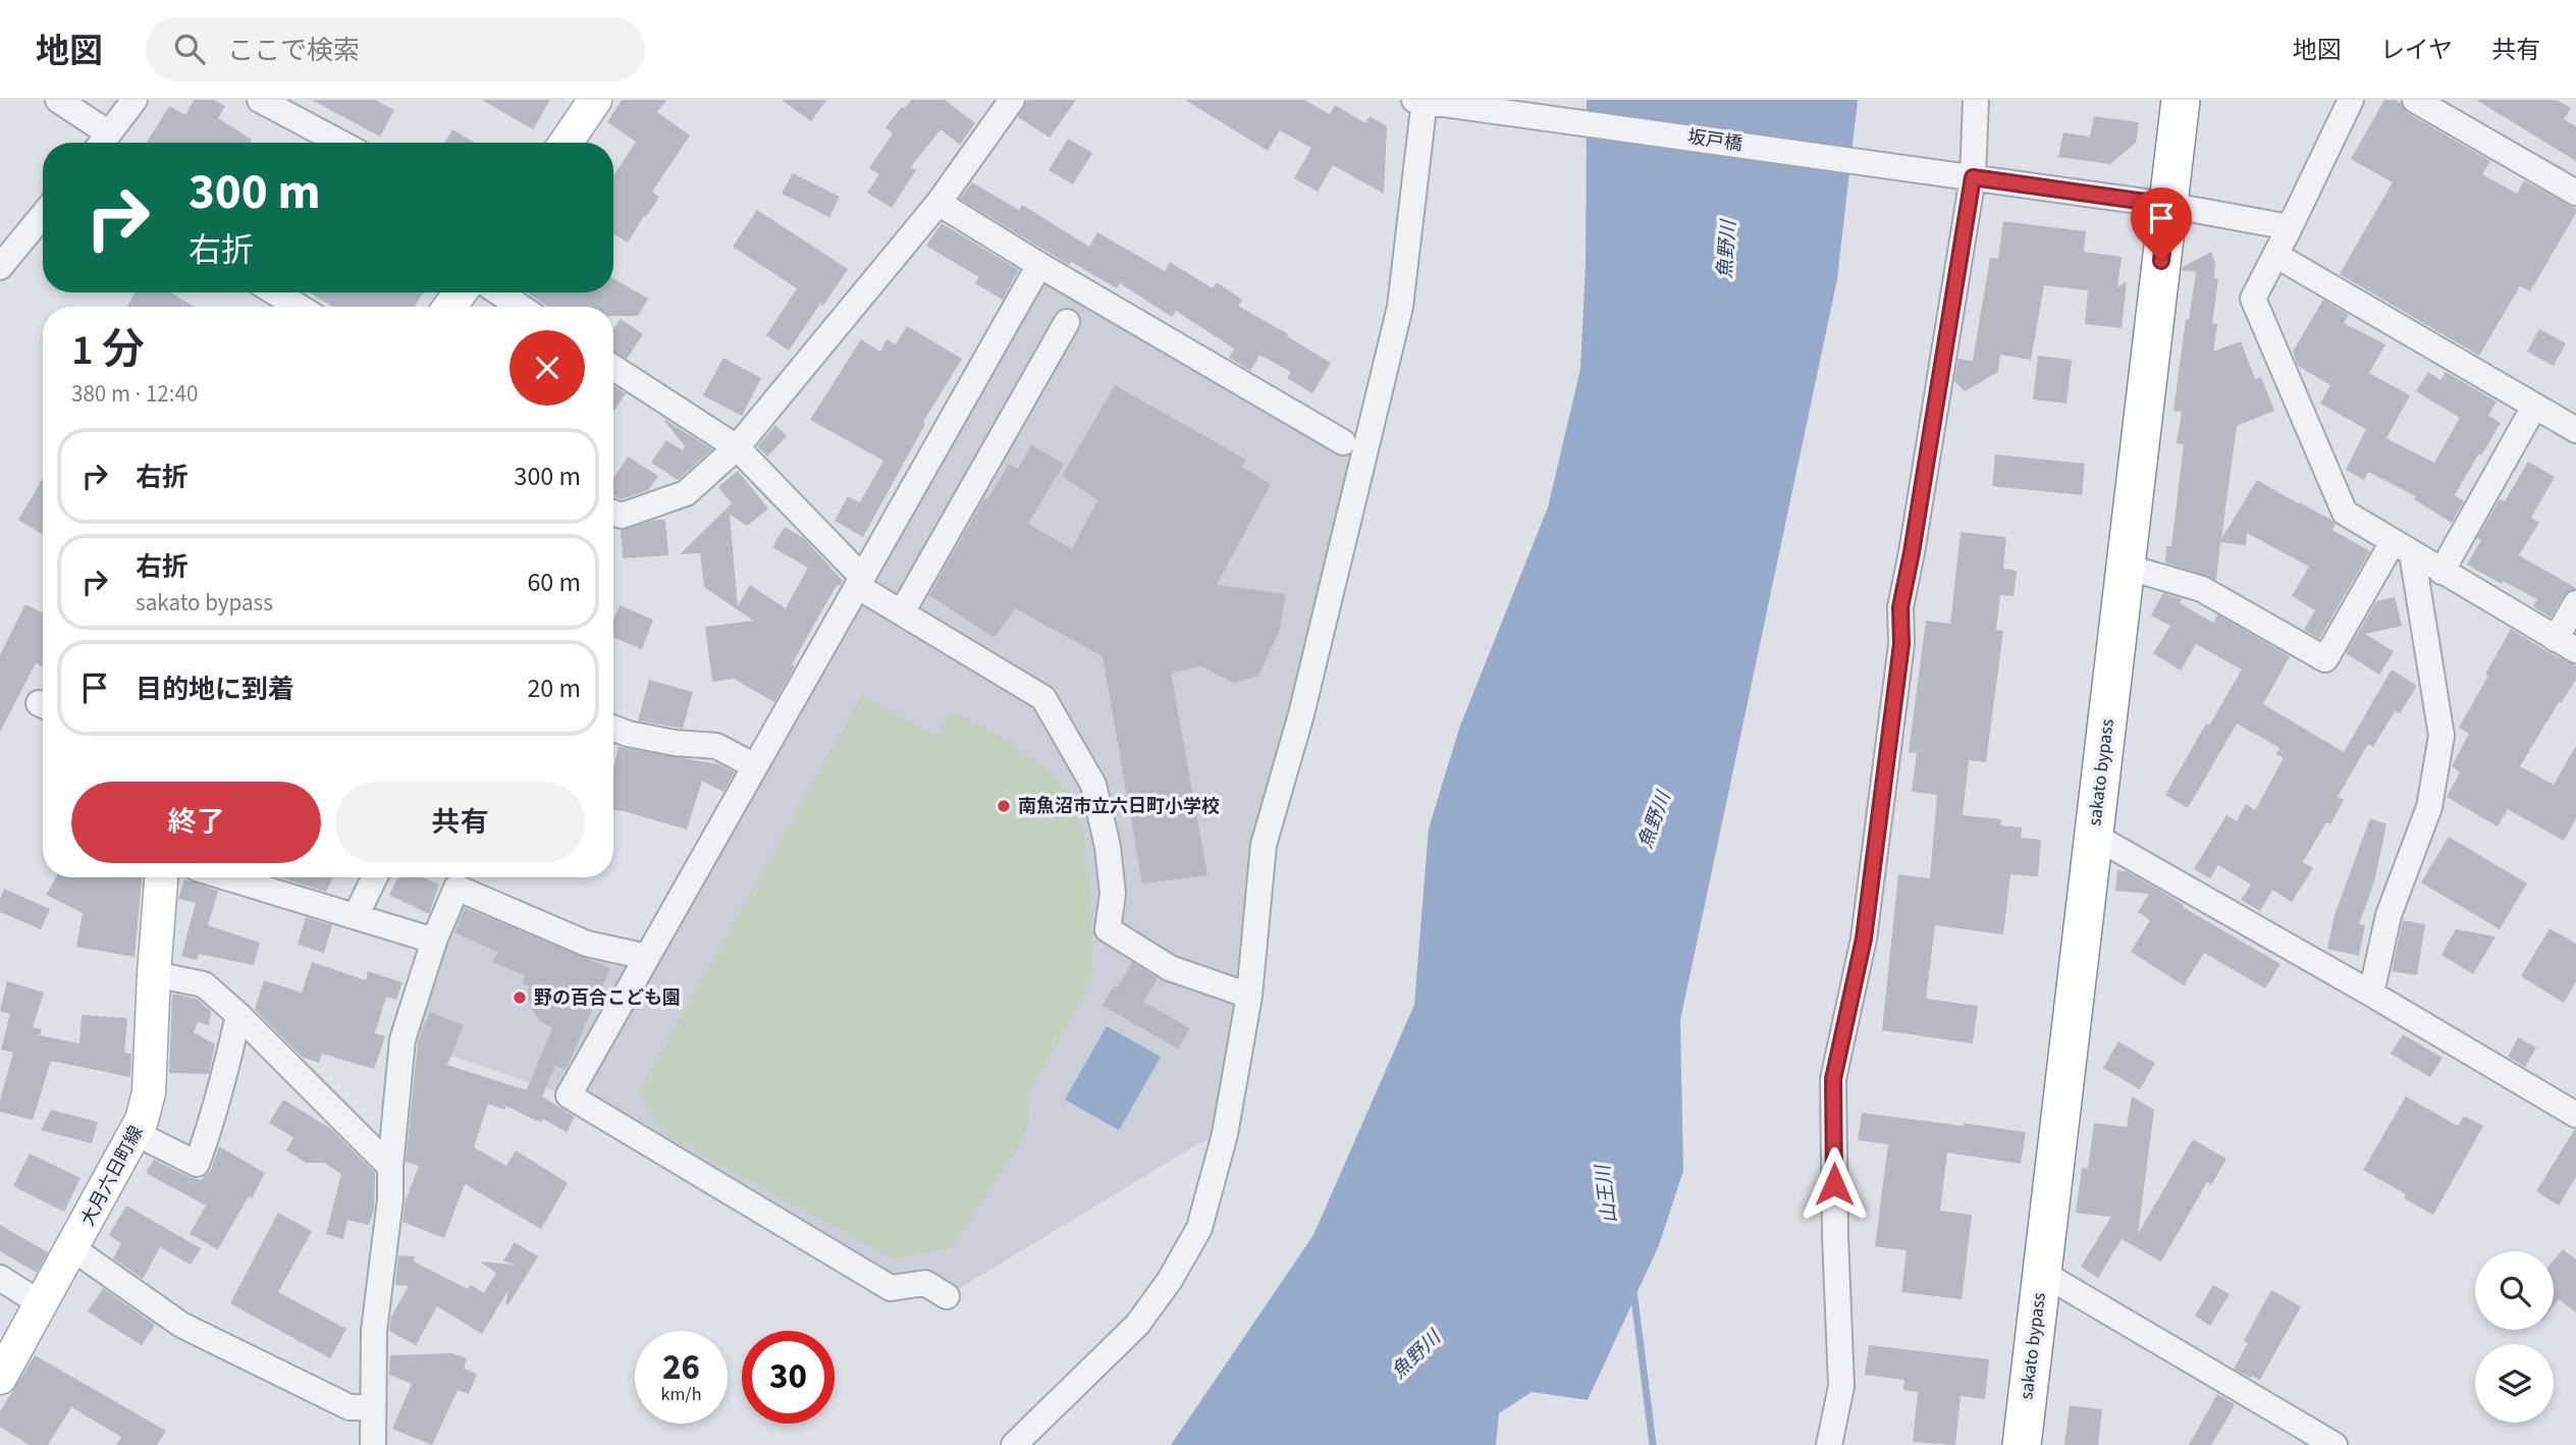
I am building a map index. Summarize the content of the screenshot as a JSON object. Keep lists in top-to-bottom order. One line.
{"streets":{"highway":["sakato bypass"],"main road":["大月六日町線"],"street":["坂戸橋"]},"crossings":[["坂戸橋","sakato bypass"]],"water":["魚野川","山王川"],"places":["南魚沼市立六日町小学校","野の百合こども園"],"page":{"header":"地図","search":"ここで検索","nav":["地図","レイヤ","共有"],"turn":["300 m","右折"],"heading":["1 分","380 m · 12:40"],"list":[{"name":"右折","value":"300 m"},{"name":"右折","note":"sakato bypass","value":"60 m"},{"name":"目的地に到着","value":"20 m"}],"buttons":["終了","共有"],"speed":"26 km/h","limit":"30"}}
